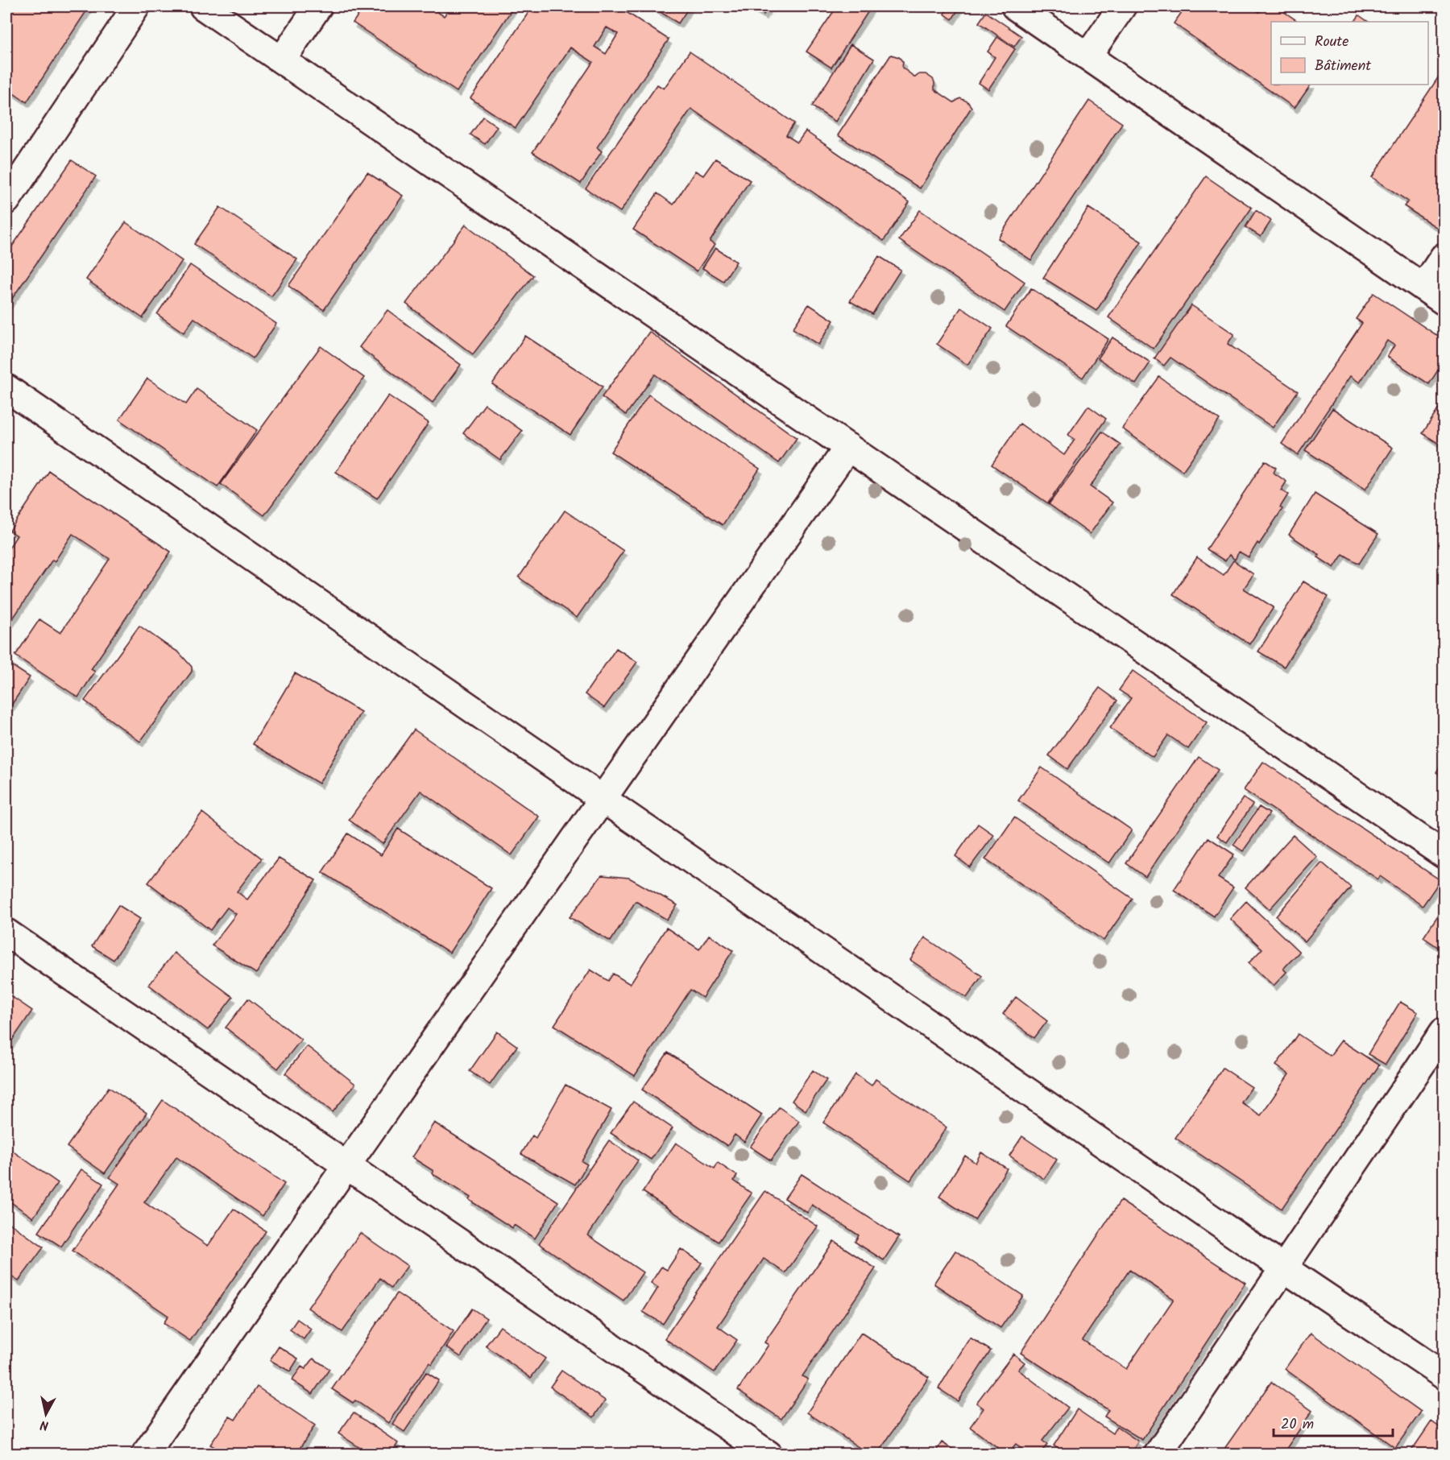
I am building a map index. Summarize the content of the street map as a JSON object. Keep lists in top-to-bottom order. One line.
{"legend":["Route","Bâtiment"],"scale_bar":"20 m","north":"bottom"}
